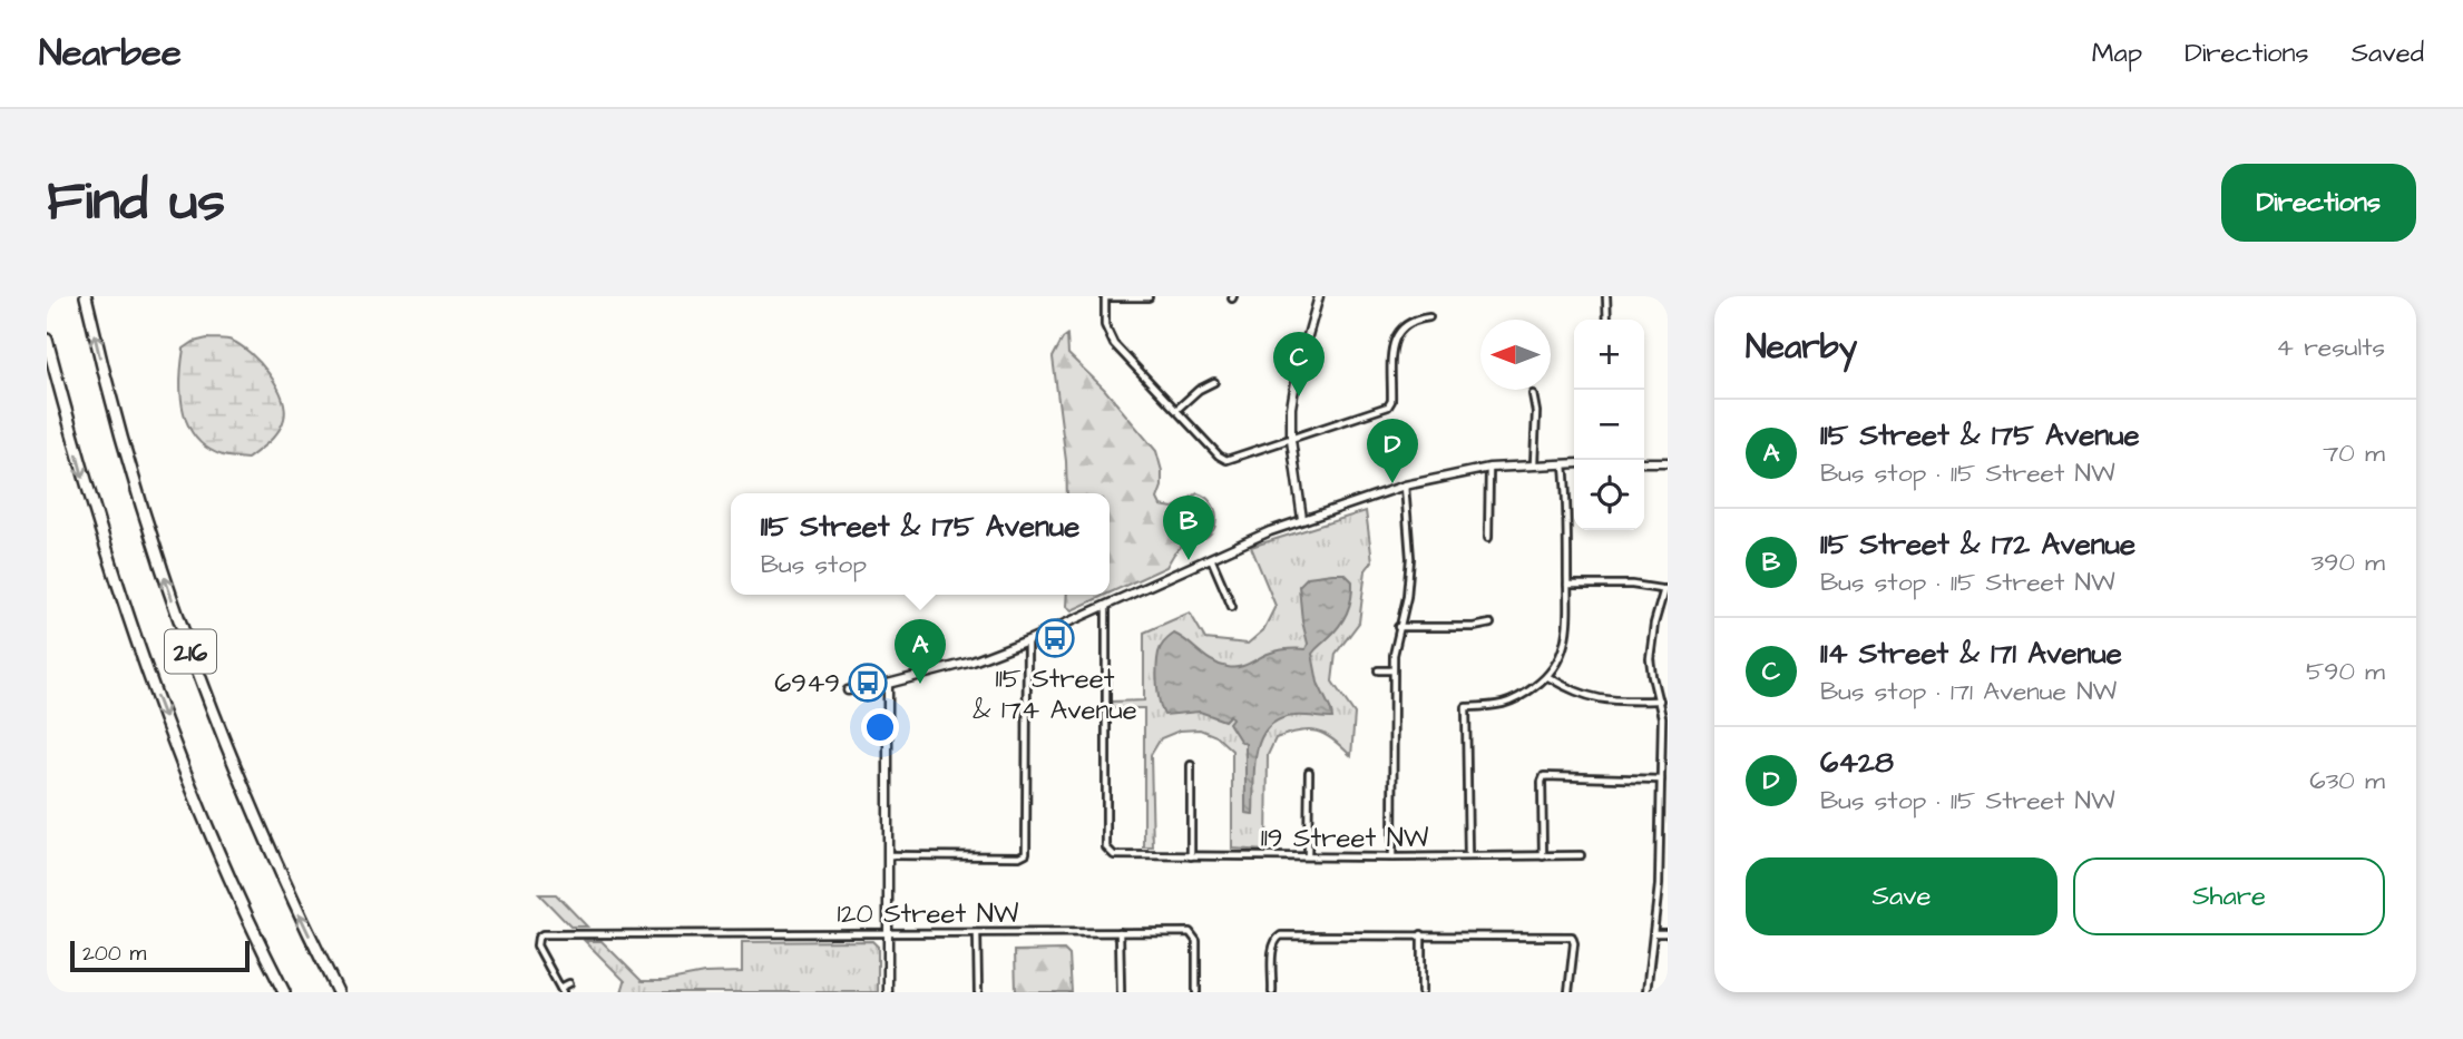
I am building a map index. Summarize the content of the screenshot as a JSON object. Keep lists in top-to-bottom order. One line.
{"streets":{"highway":["216"],"street":["119 Street NW","120 Street NW"]},"places":{"bus stop":["115 Street & 174 Avenue","6949"]},"scale_bar":"200 m","north":"left","page":{"header":"Nearbee","nav":["Map","Directions","Saved"],"buttons":["Directions",["Save","Share"]],"title":"Find us","heading":["Nearby","4 results"],"map_buttons":["+","−"],"pins":["C","D","B","A"],"list":[{"mark":"A","name":"115 Street & 175 Avenue","note":"Bus stop · 115 Street NW","value":"70 m"},{"mark":"B","name":"115 Street & 172 Avenue","note":"Bus stop · 115 Street NW","value":"390 m"},{"mark":"C","name":"114 Street & 171 Avenue","note":"Bus stop · 171 Avenue NW","value":"590 m"},{"mark":"D","name":"6428","note":"Bus stop · 115 Street NW","value":"630 m"}],"popup":["115 Street & 175 Avenue","Bus stop"],"scale":"200 m"}}
